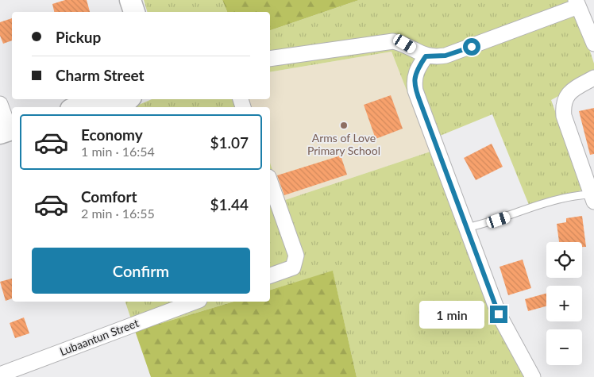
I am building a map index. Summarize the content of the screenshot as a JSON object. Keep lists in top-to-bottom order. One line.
{"streets":{"street":["Lubaantun Street"]},"places":["Arms of Love Primary School"],"page":{"banner":["Pickup","Charm Street"],"list":[{"name":"Economy","note":"1 min · 16:54","value":"$1.07"},{"name":"Comfort","note":"2 min · 16:55","value":"$1.44"}],"buttons":"Confirm","map_buttons":["+","−"],"bubble":"1 min"}}
